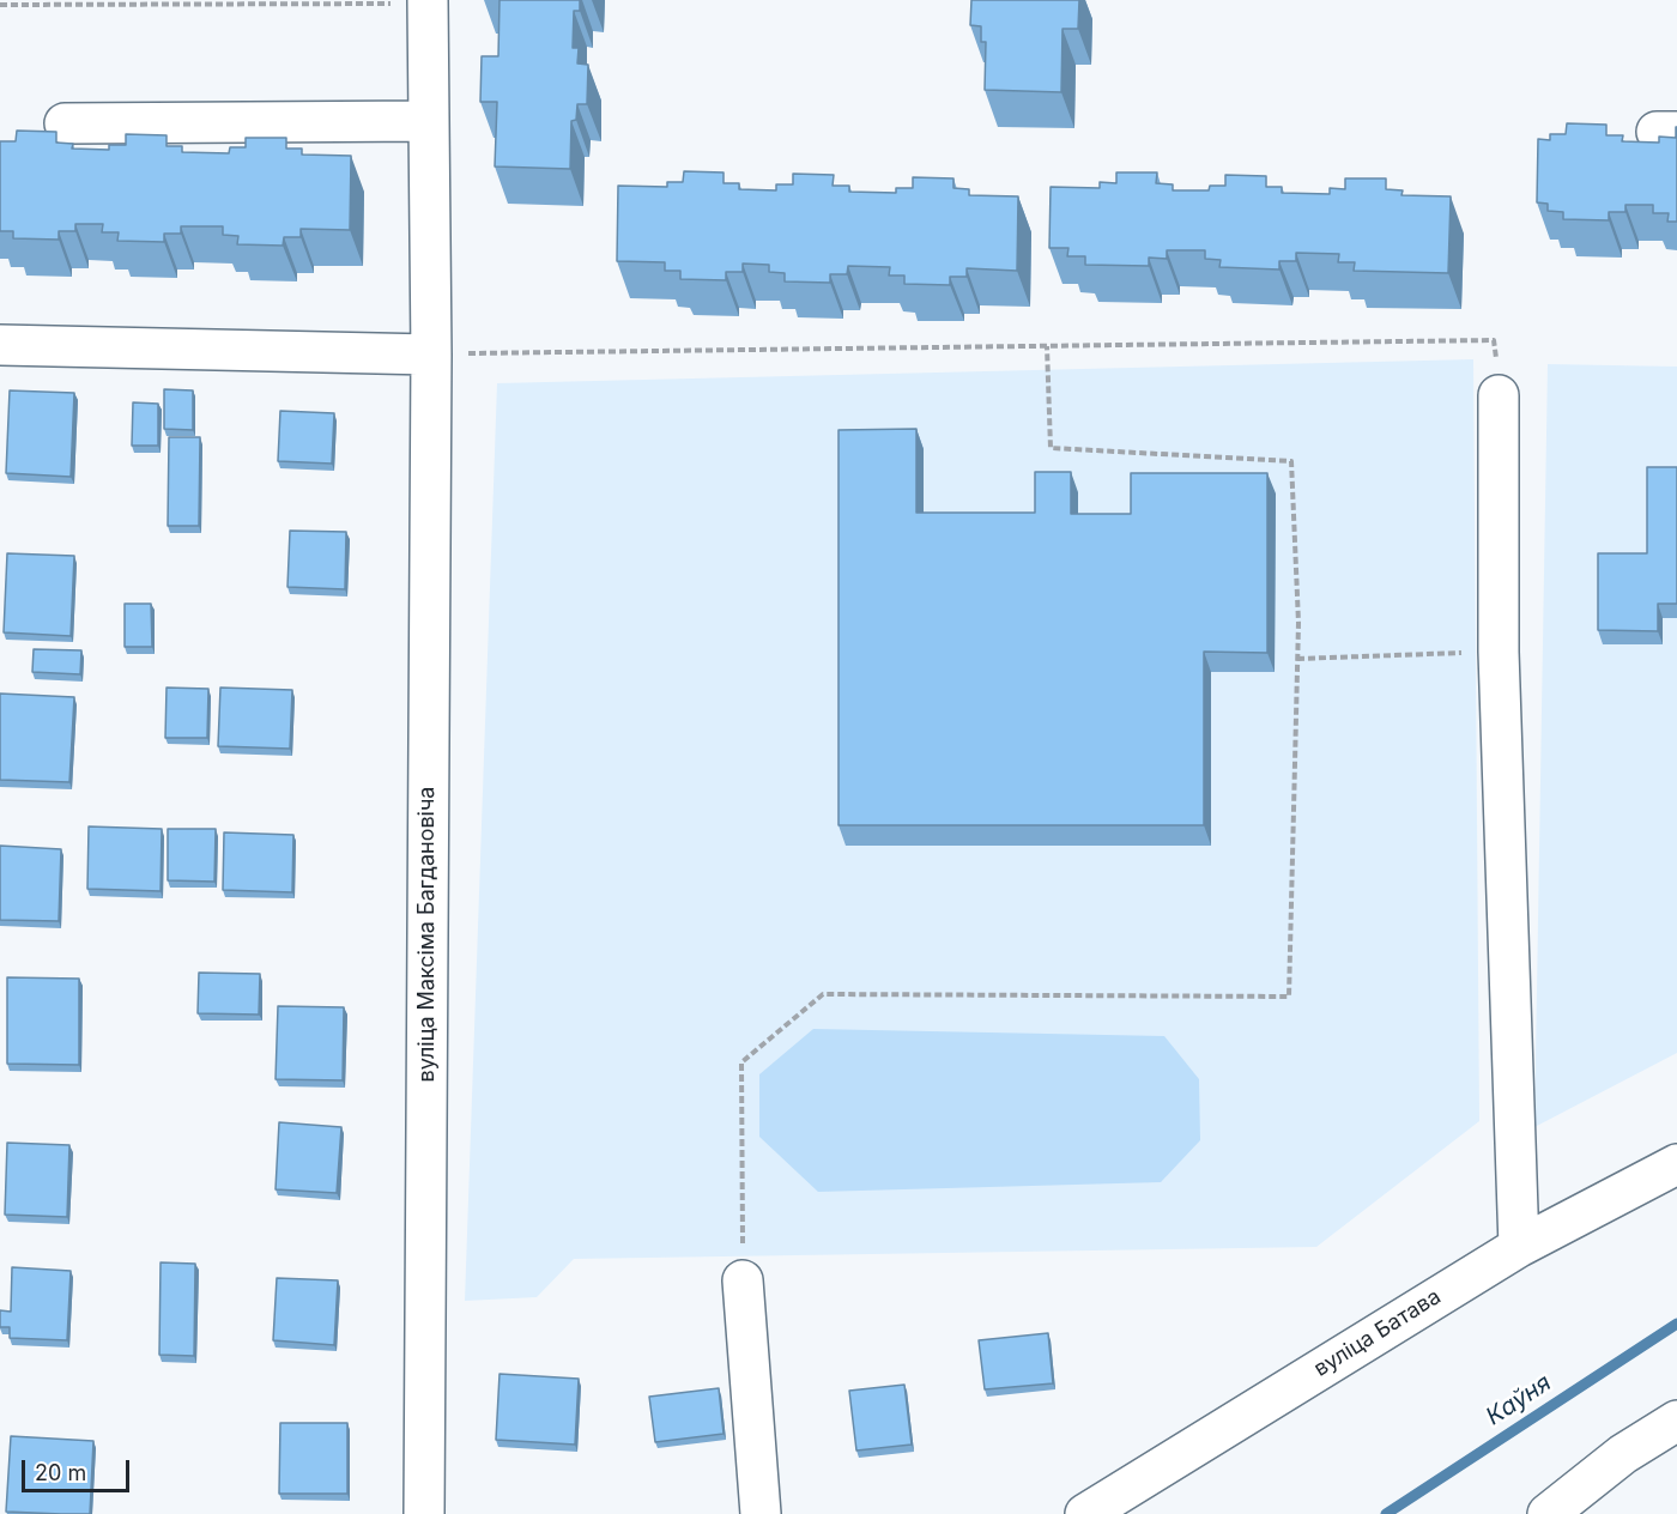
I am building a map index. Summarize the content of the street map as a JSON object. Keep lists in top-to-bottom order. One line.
{"streets":{"street":["вуліца Максіма Багдановіча","вуліца Батава"]},"water":["Каўня"],"scale_bar":"20 m"}
